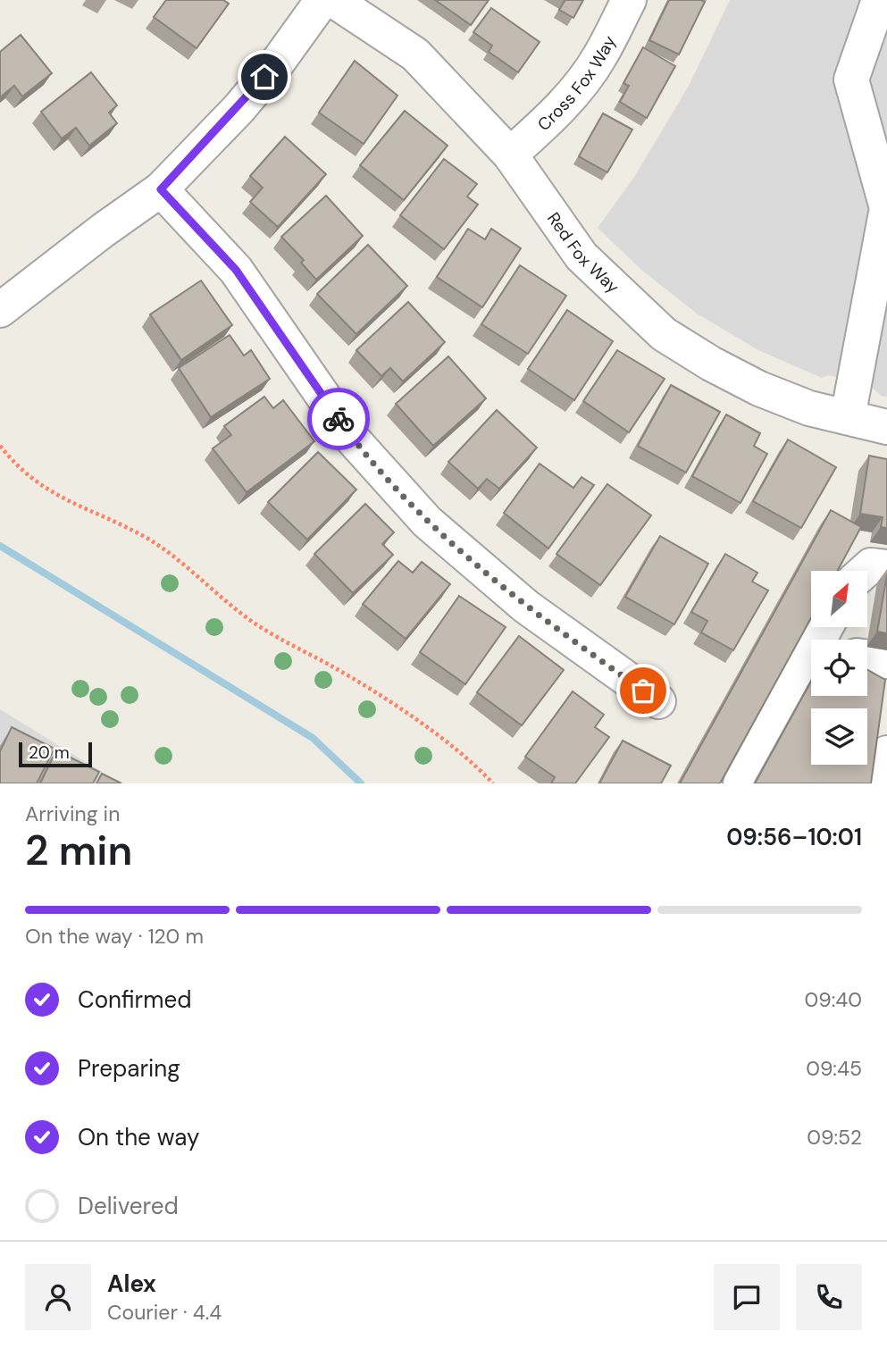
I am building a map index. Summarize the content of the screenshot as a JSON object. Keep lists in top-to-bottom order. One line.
{"streets":{"street":["Cross Fox Way","Red Fox Way"]},"crossings":[["Cross Fox Way","Red Fox Way"]],"scale_bar":"20 m","north":"top right","page":{"scale":"20 m","heading":["2 min","Arriving in","09:56–10:01"],"panel":["Alex","Courier · 4.4"],"bar":"On the way · 120 m","list":[["Confirmed","09:40"],["Preparing","09:45"],["On the way","09:52"],"Delivered"]}}
